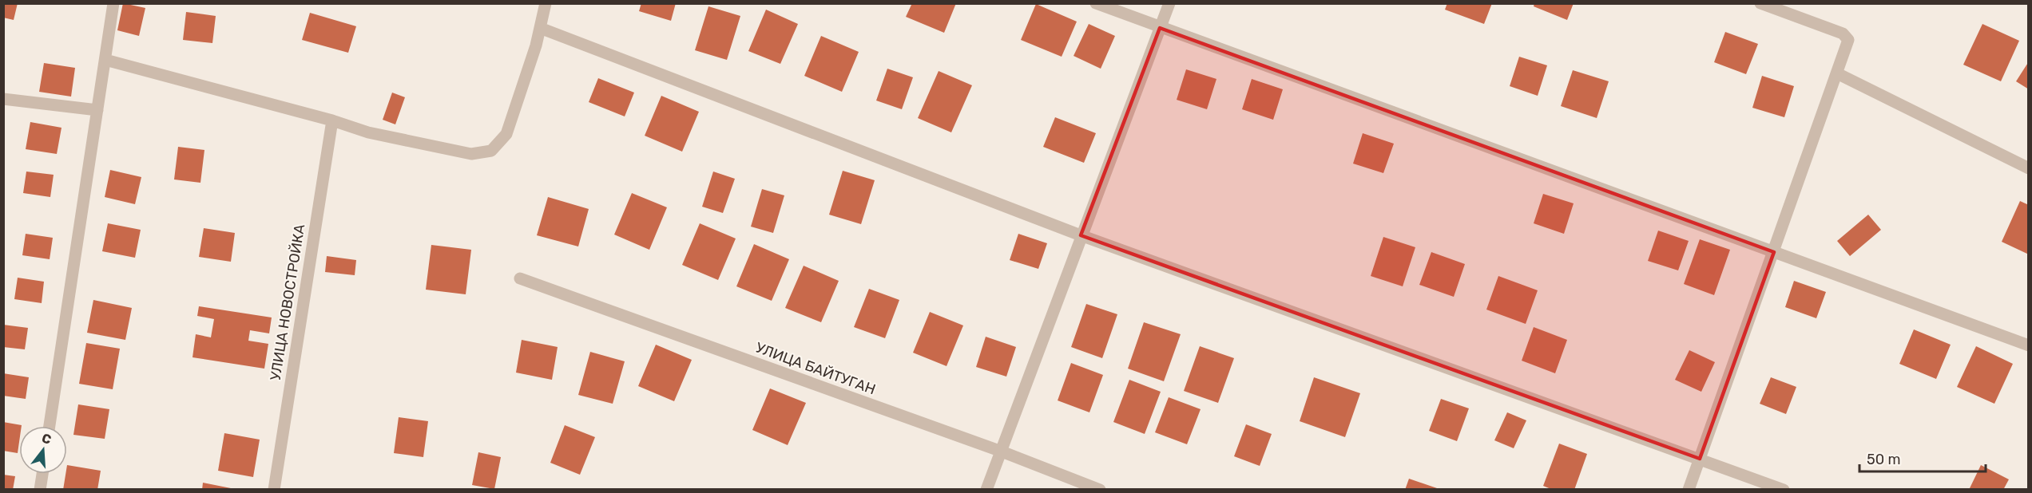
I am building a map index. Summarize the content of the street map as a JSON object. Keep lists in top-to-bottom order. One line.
{"streets":{"street":["УЛИЦА НОВОСТРОЙКА","УЛИЦА БАЙТУГАН"]},"scale_bar":"50 m","north":"top"}
